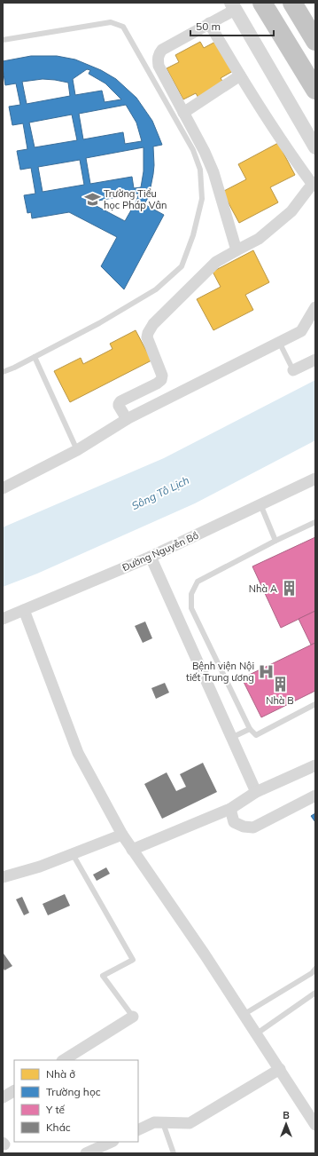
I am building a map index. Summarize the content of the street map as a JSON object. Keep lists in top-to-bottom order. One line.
{"streets":{"street":["Đường Nguyễn Bồ"]},"water":["Sông Tô Lịch"],"places":{"school or university":["Trường Tiểu học Pháp Vân"],"building":["Nhà A","Nhà B"],"hospital":["Bệnh viện Nội tiết Trung ương"]},"legend":["Nhà ở","Trường học","Y tế","Khác"],"scale_bar":"50 m","north":"top"}
